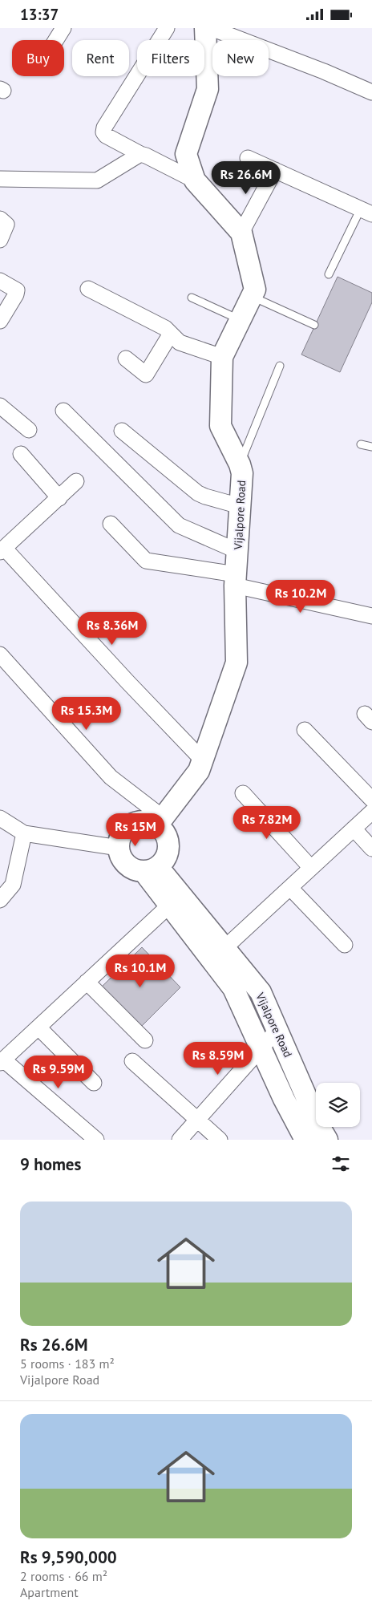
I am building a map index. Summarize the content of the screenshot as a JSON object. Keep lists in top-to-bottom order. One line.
{"streets":{"main road":["Vijalpore Road"]},"page":{"status":"13:37","chip":["Buy","Rent","Filters","New"],"price":["Rs 26.6M","Rs 10.2M","Rs 8.36M","Rs 15.3M","Rs 7.82M","Rs 15M","Rs 10.1M","Rs 8.59M","Rs 9.59M"],"heading":"9 homes","list":[{"name":"Rs 26.6M","note":"5 rooms · 183 m² · Vijalpore Road"},{"name":"Rs 9,590,000","note":"2 rooms · 66 m² · Apartment"}]}}
